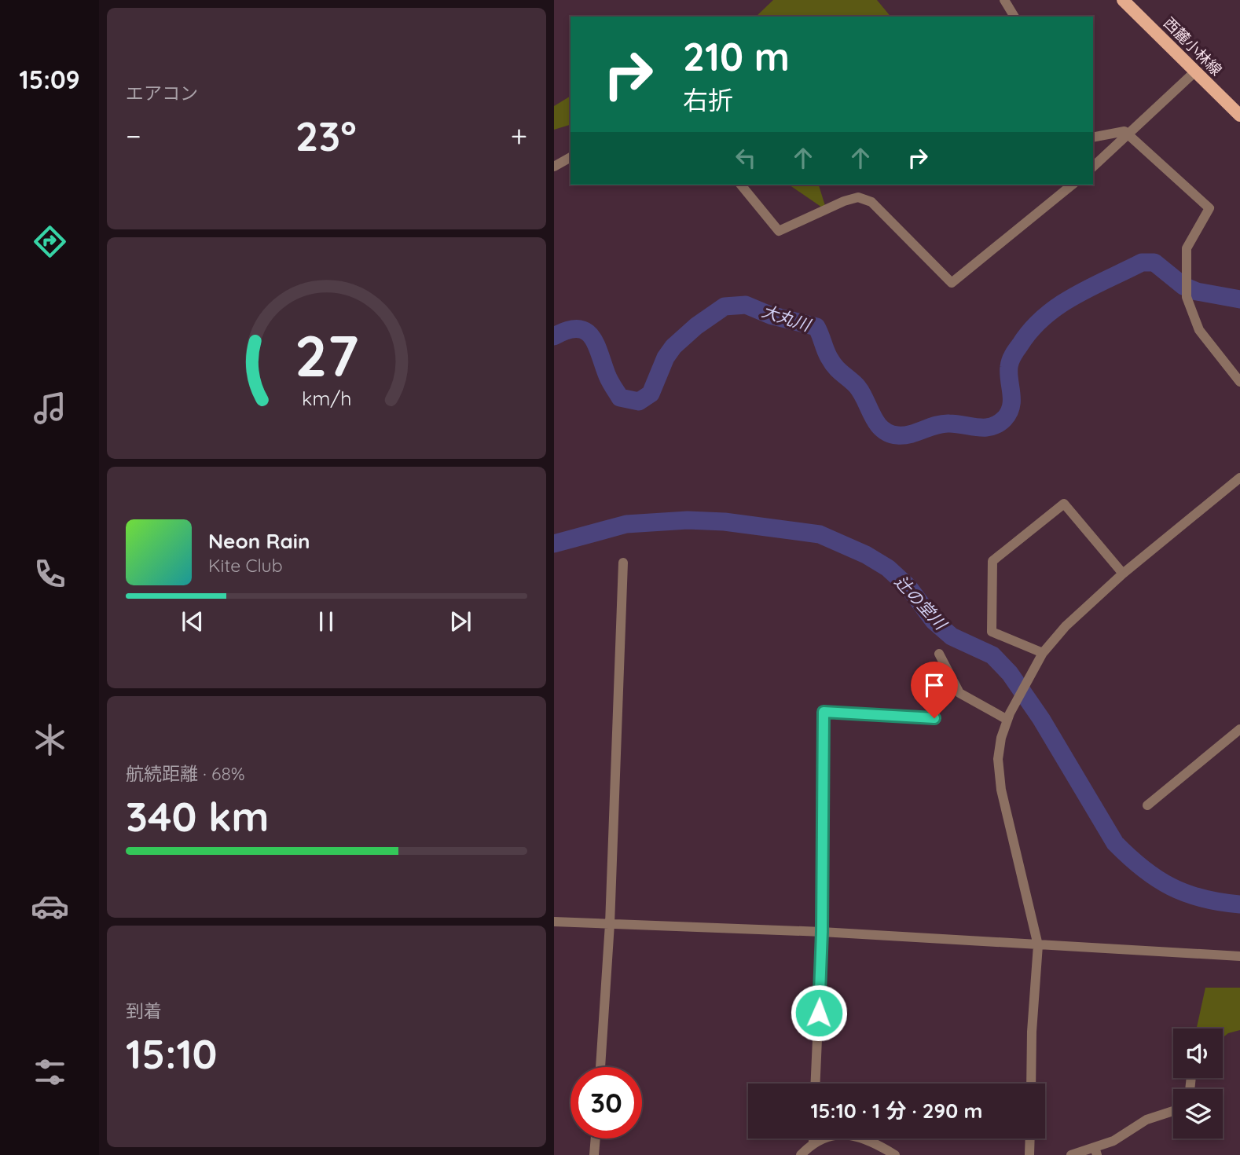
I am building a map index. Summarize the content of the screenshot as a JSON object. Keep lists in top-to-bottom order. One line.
{"streets":{"main road":["西麓小林線"]},"water":["大丸川","辻の堂川"],"page":{"tabs":"15:09","tile":["エアコン",["航続距離 · 68%","340 km"],["到着","15:10"]],"turn":["210 m","右折"],"heat":["−","23°","+"],"song":["Neon Rain","Kite Club"],"limit":"30","trip":"15:10 · 1 分 · 290 m","gauge":["27","km/h"]}}
